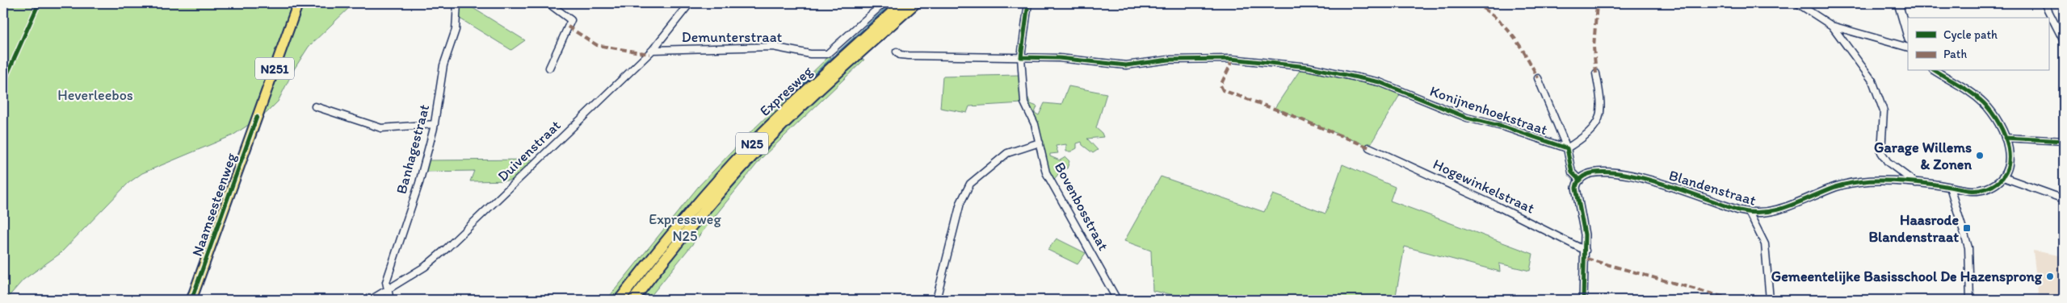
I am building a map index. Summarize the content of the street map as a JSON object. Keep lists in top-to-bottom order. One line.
{"streets":{"highway":["Expresweg","N25"],"main road":["N251","Naamsesteenweg"],"street":["Demunterstraat","Konijnenhoekstraat","Banhagestraat","Duivenstraat","Hogewinkelstraat","Blandenstraat","Bovenbosstraat"]},"crossings":[["Demunterstraat","Duivenstraat"],["Konijnenhoekstraat","Bovenbosstraat"],["Banhagestraat","Duivenstraat"]],"parks":["Heverleebos","Expressweg N25"],"places":{"other":["Garage Willems & Zonen","Gemeentelijke Basisschool De Hazensprong"],"transit":["Haasrode Blandenstraat"]},"legend":["Cycle path","Path"]}
